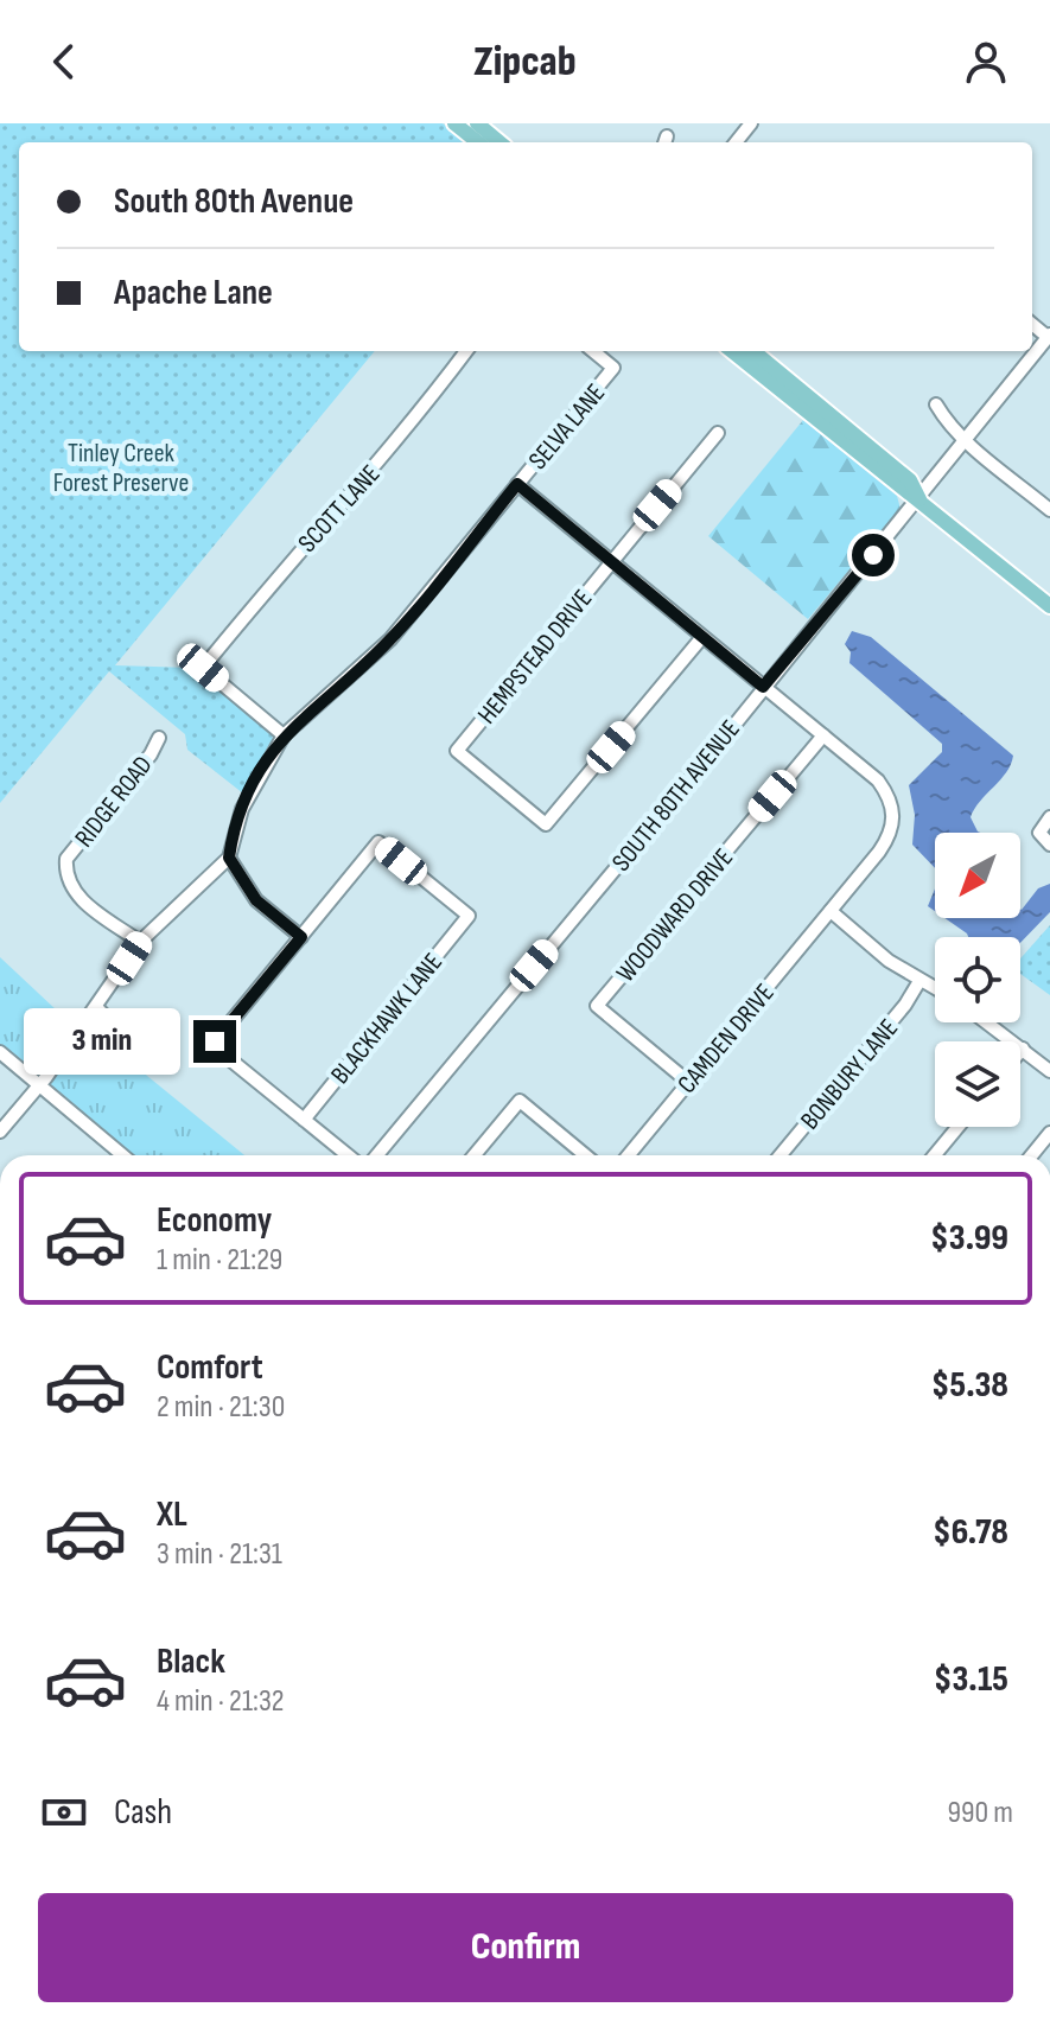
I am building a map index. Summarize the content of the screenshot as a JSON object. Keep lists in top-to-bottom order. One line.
{"streets":{"street":["SELVA LANE","SCOTT LANE","HEMPSTEAD DRIVE","SOUTH 80TH AVENUE","RIDGE ROAD","WOODWARD DRIVE","BLACKHAWK LANE","CAMDEN DRIVE","BONBURY LANE"]},"crossings":[["SELVA LANE","SCOTT LANE"],["WOODWARD DRIVE","CAMDEN DRIVE"]],"parks":["Tinley Creek Forest Preserve"],"north":"bottom left","page":{"header":"Zipcab","banner":["South 80th Avenue","Apache Lane"],"bubble":"3 min","list":[{"name":"Economy","note":"1 min · 21:29","value":"$3.99"},{"name":"Comfort","note":"2 min · 21:30","value":"$5.38"},{"name":"XL","note":"3 min · 21:31","value":"$6.78"},{"name":"Black","note":"4 min · 21:32","value":"$3.15"}],"pay":["Cash","990 m"],"buttons":"Confirm"}}
